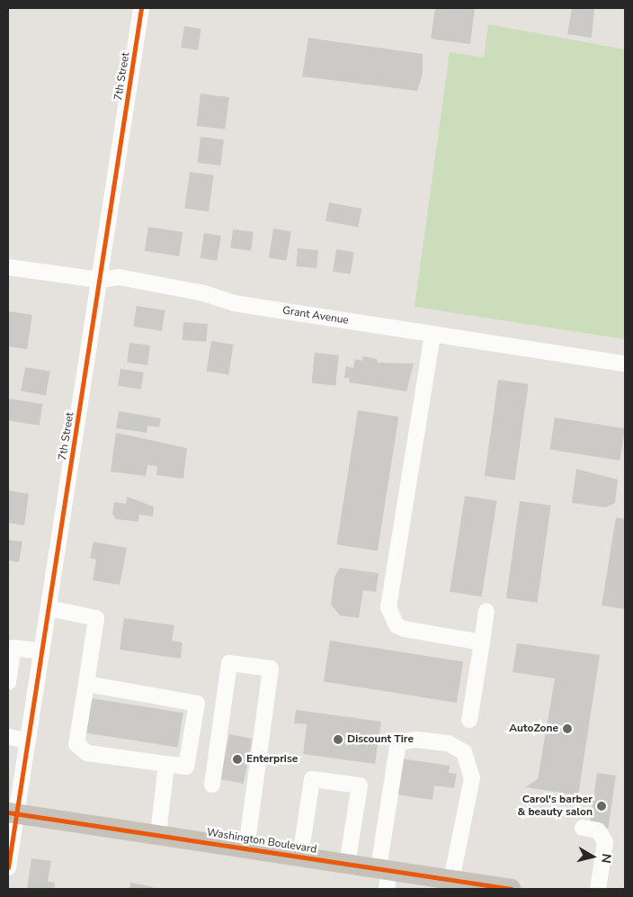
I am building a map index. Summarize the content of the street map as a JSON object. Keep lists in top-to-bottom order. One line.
{"streets":{"main road":["Washington Boulevard"],"street":["7th Street","Grant Avenue"]},"crossings":[["7th Street","Grant Avenue"],["7th Street","Washington Boulevard"]],"places":["AutoZone","Discount Tire","Enterprise","Carol's barber & beauty salon"],"north":"right"}
